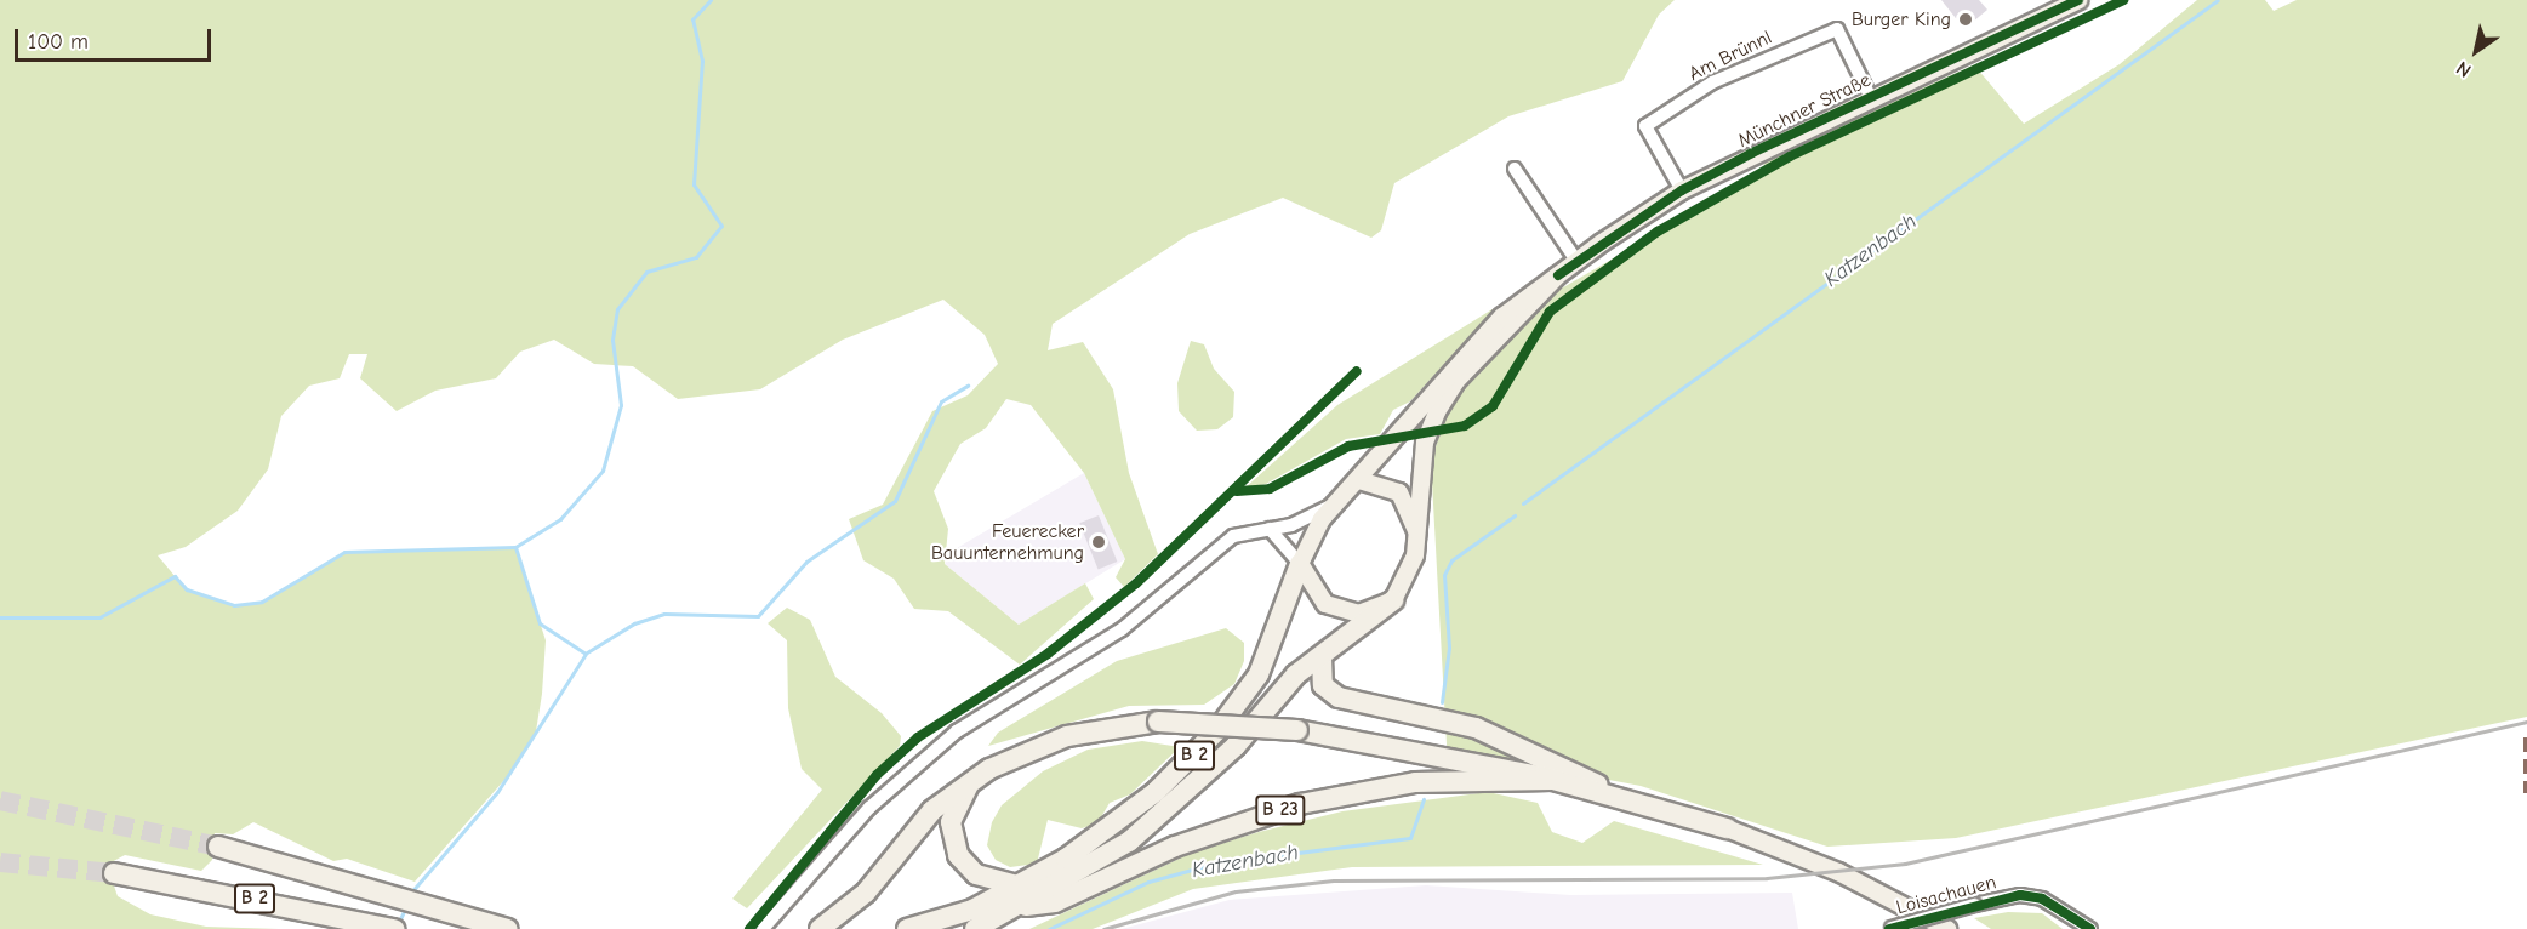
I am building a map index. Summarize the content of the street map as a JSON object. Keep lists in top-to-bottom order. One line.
{"streets":{"highway":["B 2","B 23"],"main road":["Münchner Straße"],"street":["Am Brünnl","Loisachauen"]},"crossings":[["Am Brünnl","Münchner Straße"],["Münchner Straße","B 2"],["B 2","B 23"]],"water":["Katzenbach"],"places":["Burger King","Feuerecker Bauunternehmung"],"scale_bar":"100 m","north":"bottom left"}
